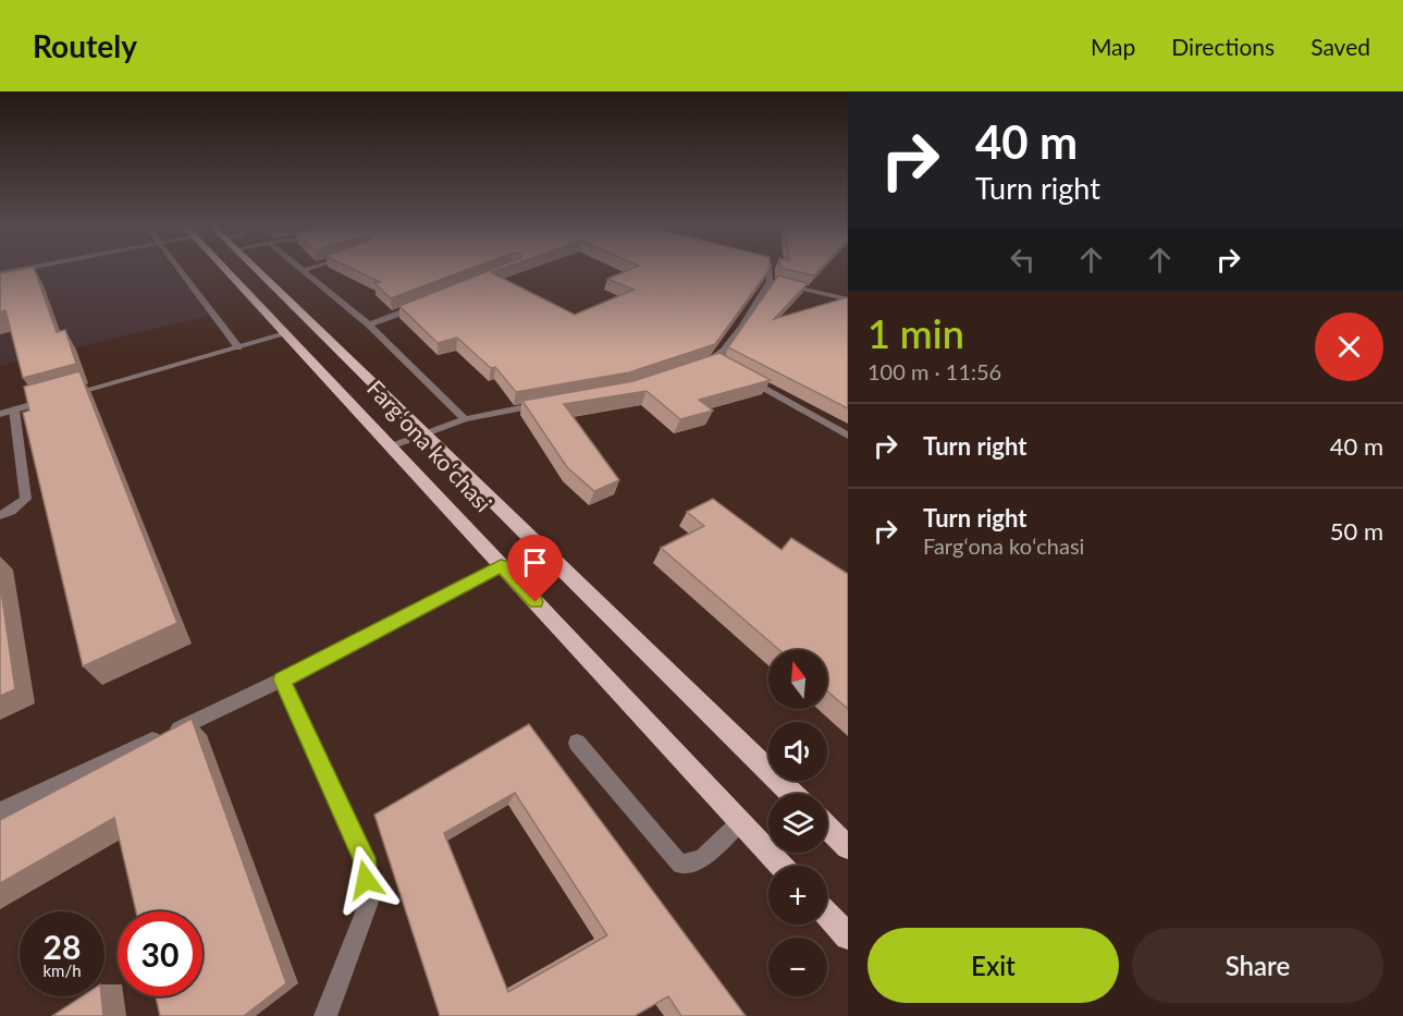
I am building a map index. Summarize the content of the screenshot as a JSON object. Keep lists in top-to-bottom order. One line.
{"streets":{"main road":["Fargʻona koʻchasi"]},"north":"top","page":{"header":"Routely","nav":["Map","Directions","Saved"],"turn":["40 m","Turn right"],"heading":["1 min","100 m · 11:56"],"list":[{"name":"Turn right","value":"40 m"},{"name":"Turn right","note":"Fargʻona koʻchasi","value":"50 m"}],"map_buttons":["+","−"],"speed":"28 km/h","limit":"30","buttons":["Exit","Share"]}}
